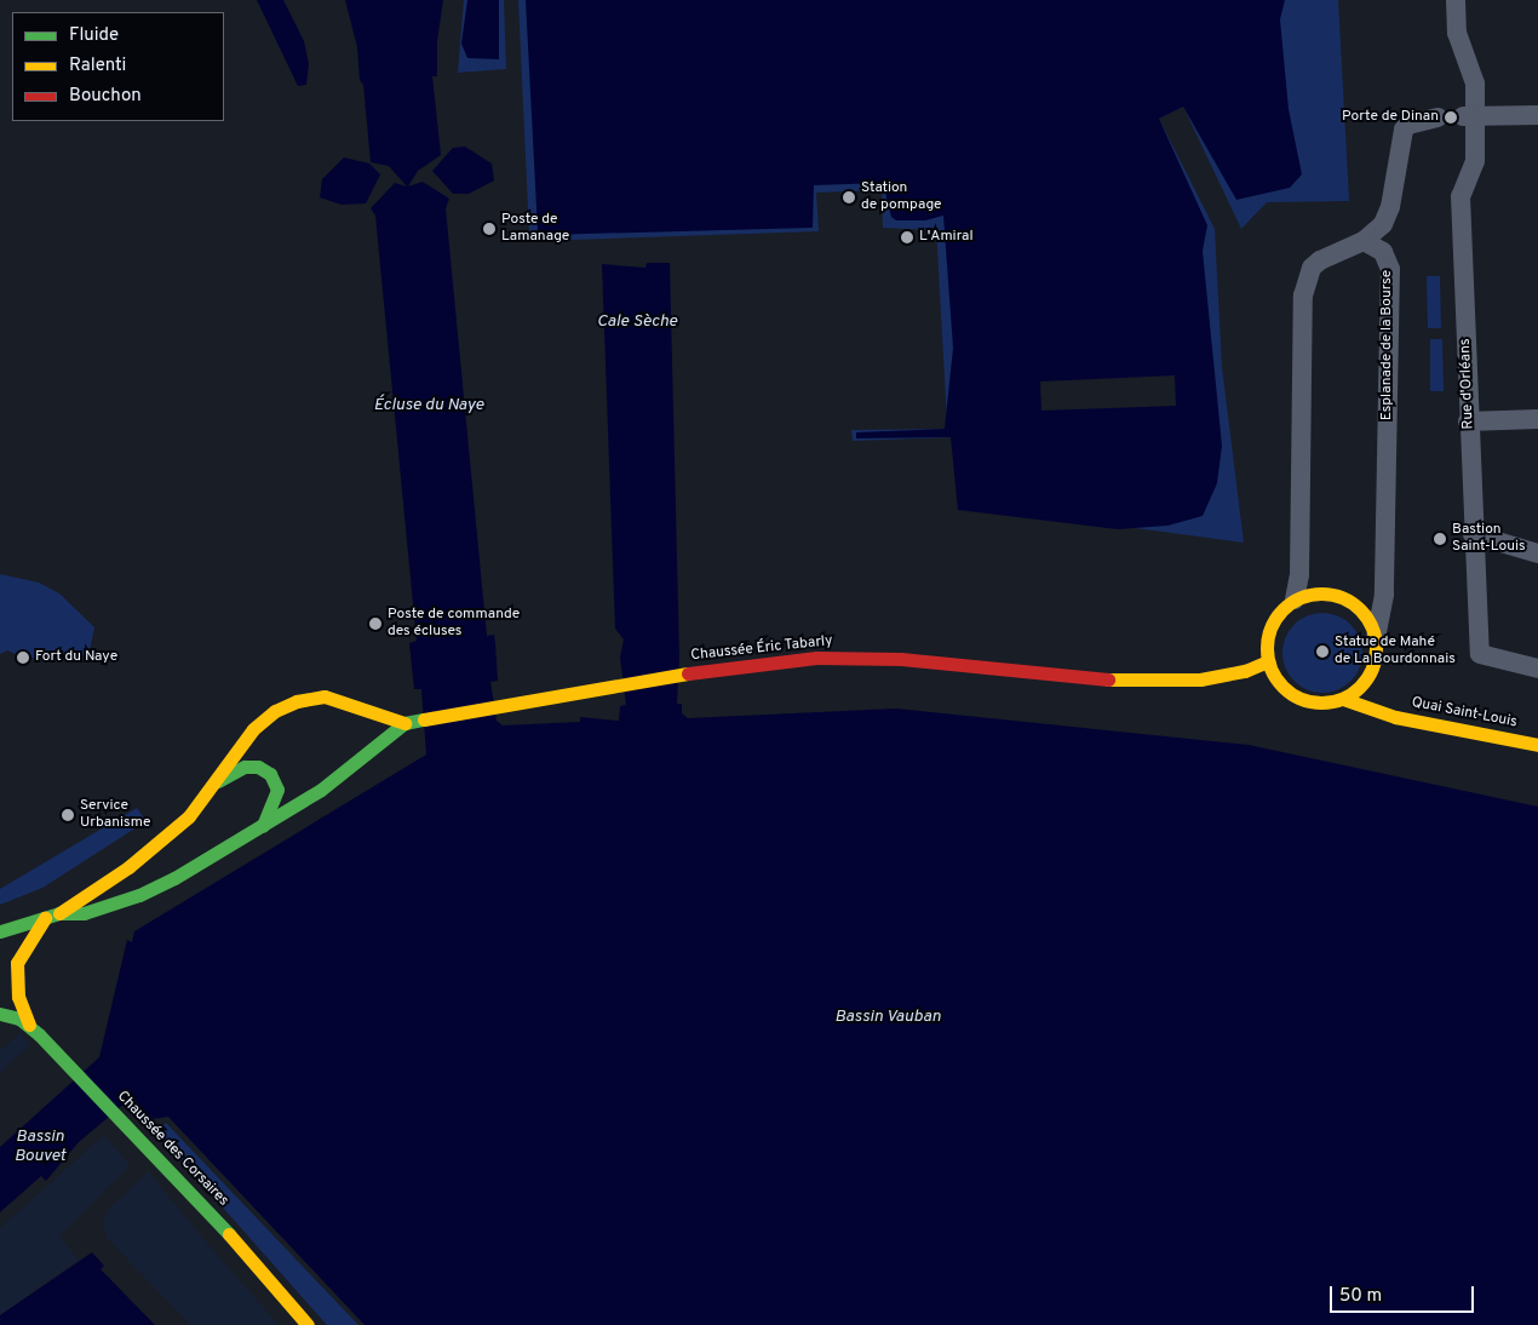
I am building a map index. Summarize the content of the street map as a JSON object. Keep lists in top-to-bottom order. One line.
{"streets":{"main road":["Chaussée Éric Tabarly","Quai Saint-Louis","Chaussée des Corsaires"],"street":["Esplanade de la Bourse","Rue d'Orléans"]},"crossings":[["Esplanade de la Bourse","Chaussée Éric Tabarly"],["Esplanade de la Bourse","Quai Saint-Louis"],["Chaussée Éric Tabarly","Quai Saint-Louis"]],"water":["Cale Sèche","Écluse du Naye","Bassin Vauban","Bassin Bouvet"],"places":["Porte de Dinan","Station de pompage","Poste de Lamanage","L'Amiral","Bastion Saint-Louis","Poste de commande des écluses","Statue de Mahé de La Bourdonnais","Fort du Naye","Service Urbanisme"],"legend":["Fluide","Ralenti","Bouchon"],"scale_bar":"50 m"}
